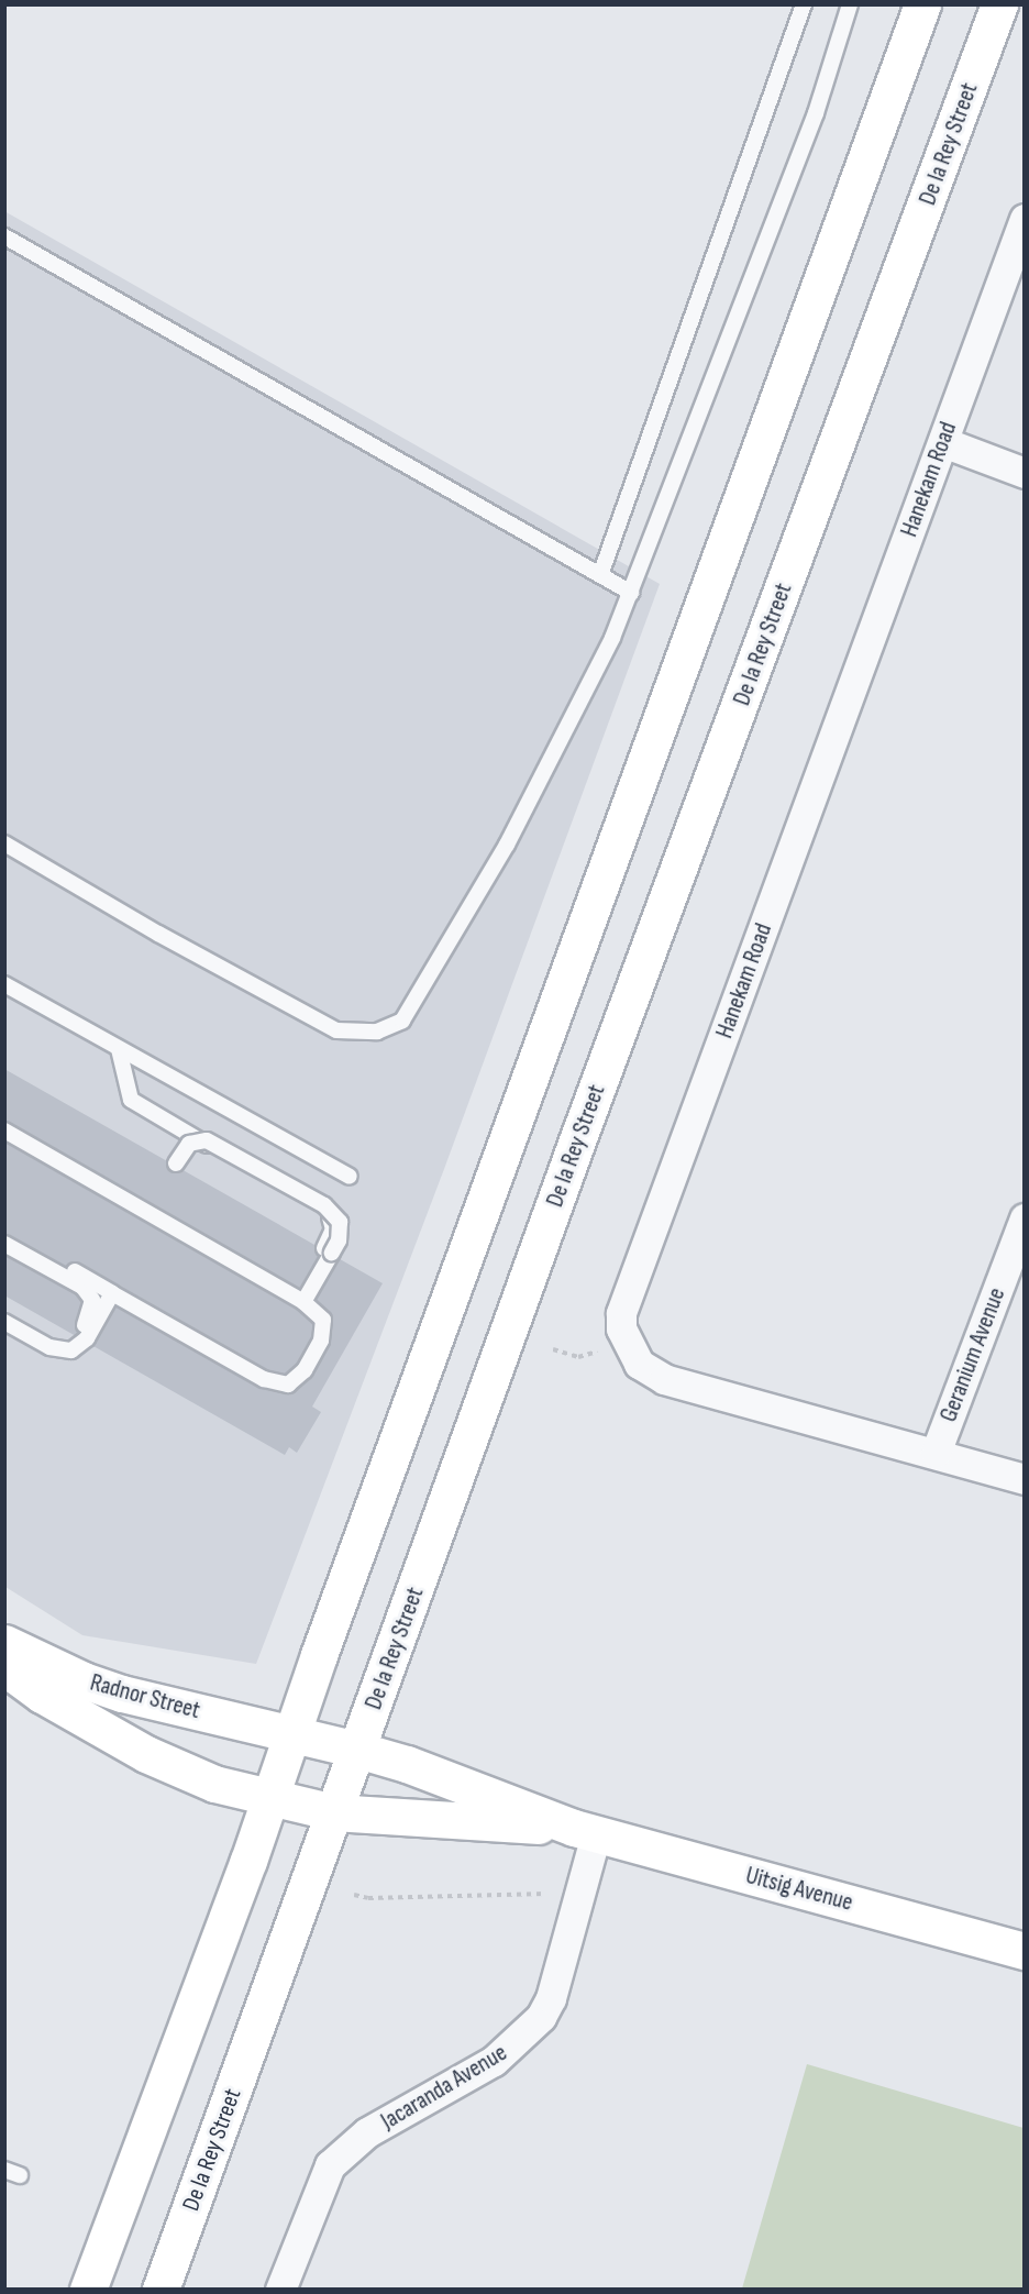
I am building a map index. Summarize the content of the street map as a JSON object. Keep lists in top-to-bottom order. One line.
{"streets":{"main road":["De la Rey Street","Radnor Street","Uitsig Avenue"],"street":["Hanekam Road","Geranium Avenue","Jacaranda Avenue"]},"crossings":[["De la Rey Street","Radnor Street"],["De la Rey Street","Uitsig Avenue"],["Hanekam Road","Geranium Avenue"],["Radnor Street","Uitsig Avenue"],["Uitsig Avenue","Jacaranda Avenue"]]}
